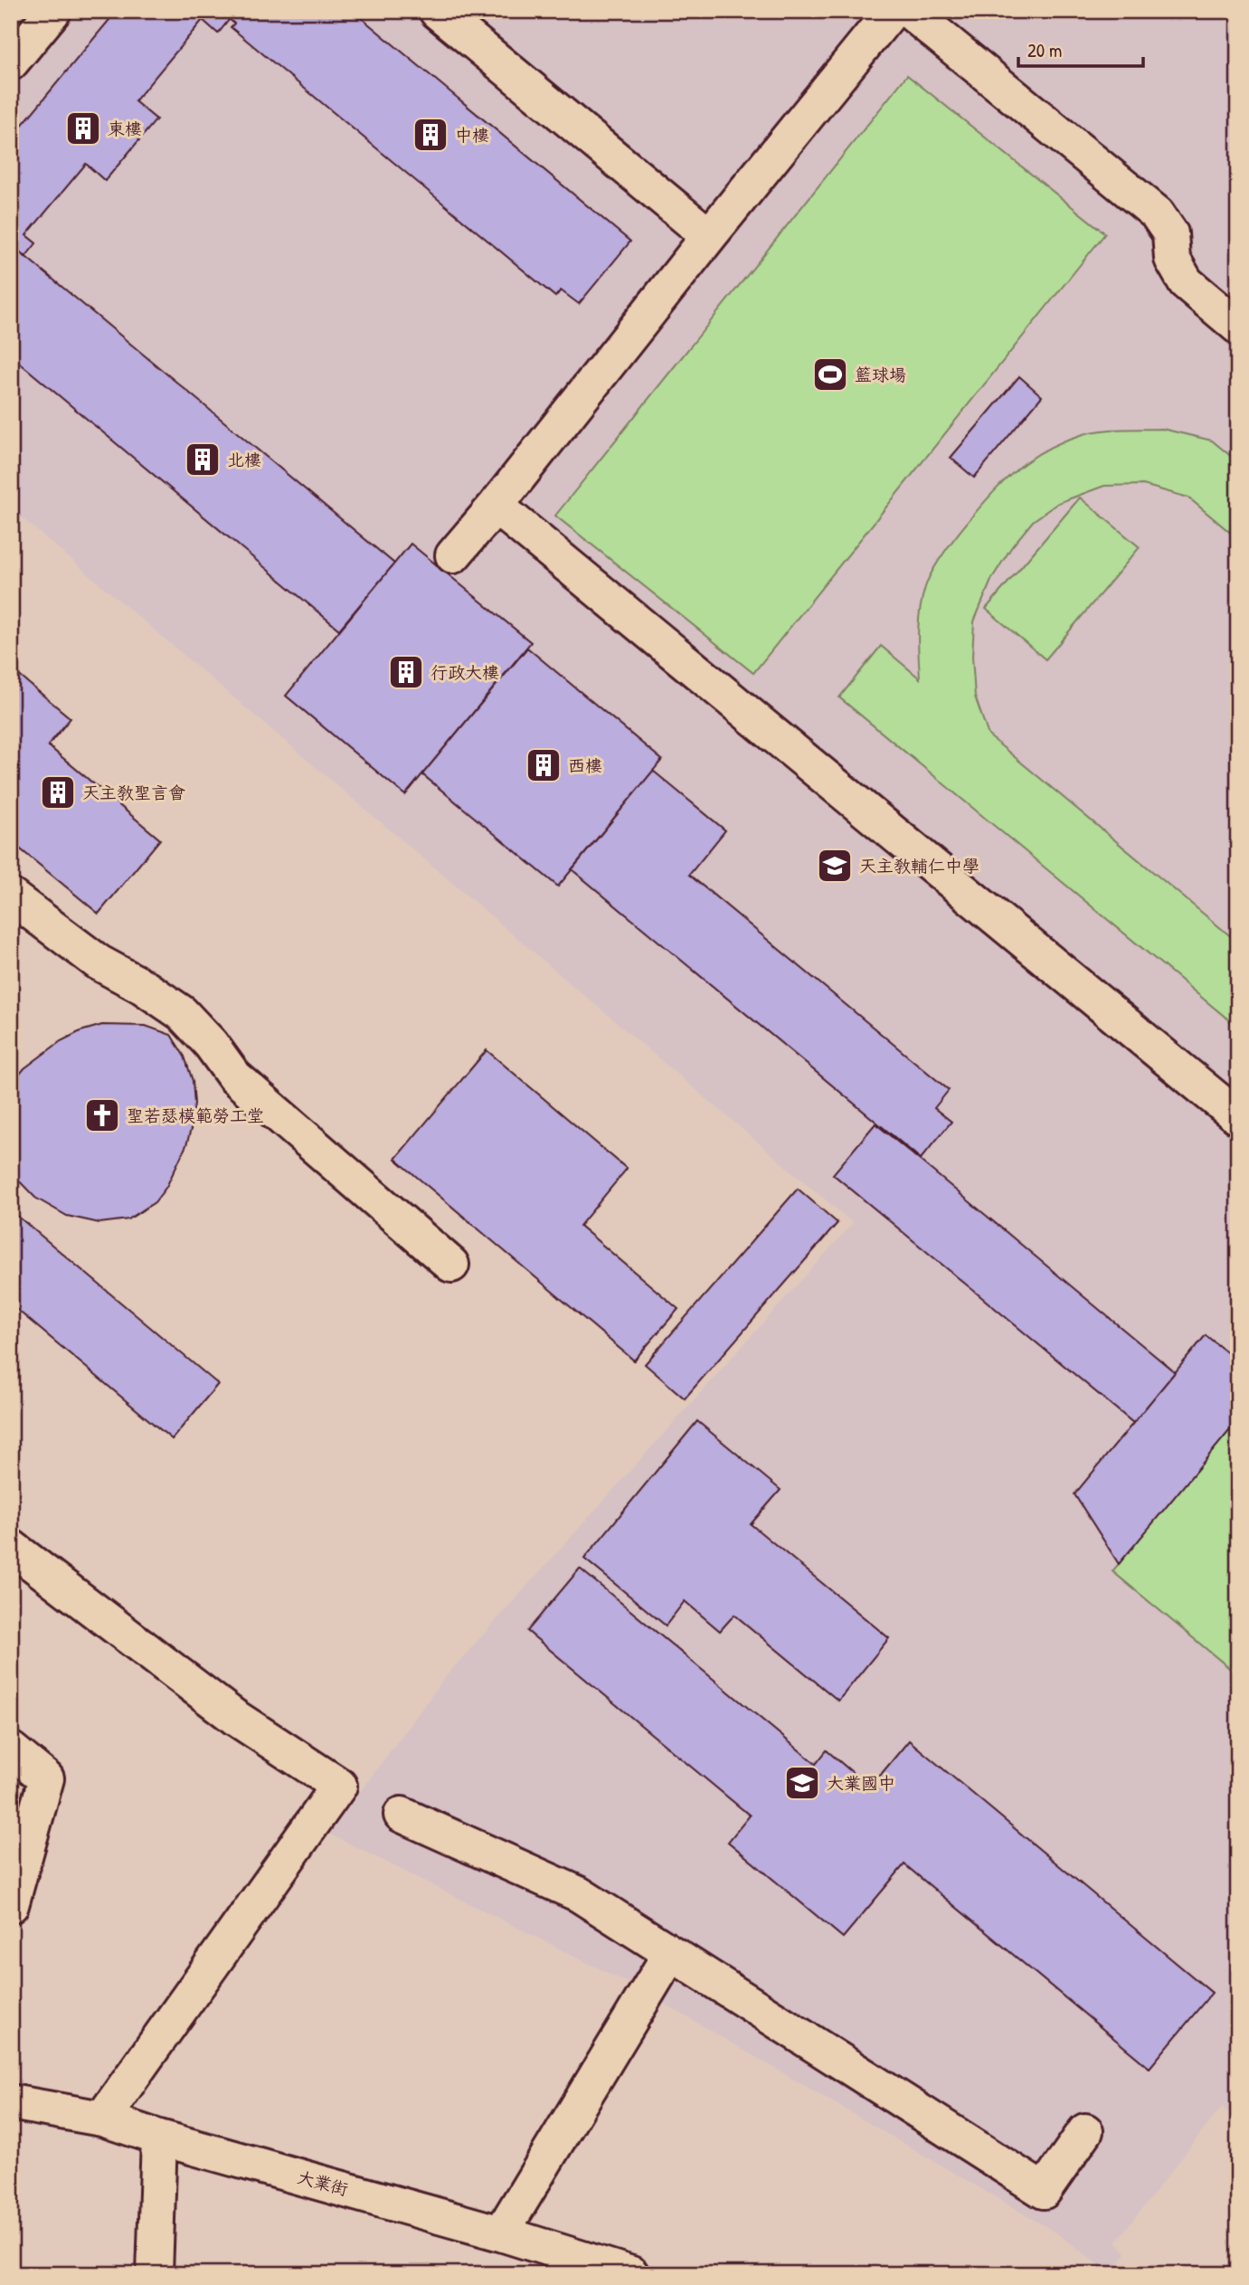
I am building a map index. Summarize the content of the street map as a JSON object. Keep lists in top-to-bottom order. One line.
{"streets":{"street":["大業街"]},"places":{"building":["東樓","中樓","北樓","行政大樓","西樓","天主教聖言會"],"sports":["籃球場"],"school or university":["天主教輔仁中學","大業國中"],"church":["聖若瑟模範勞工堂"]},"scale_bar":"20 m"}
